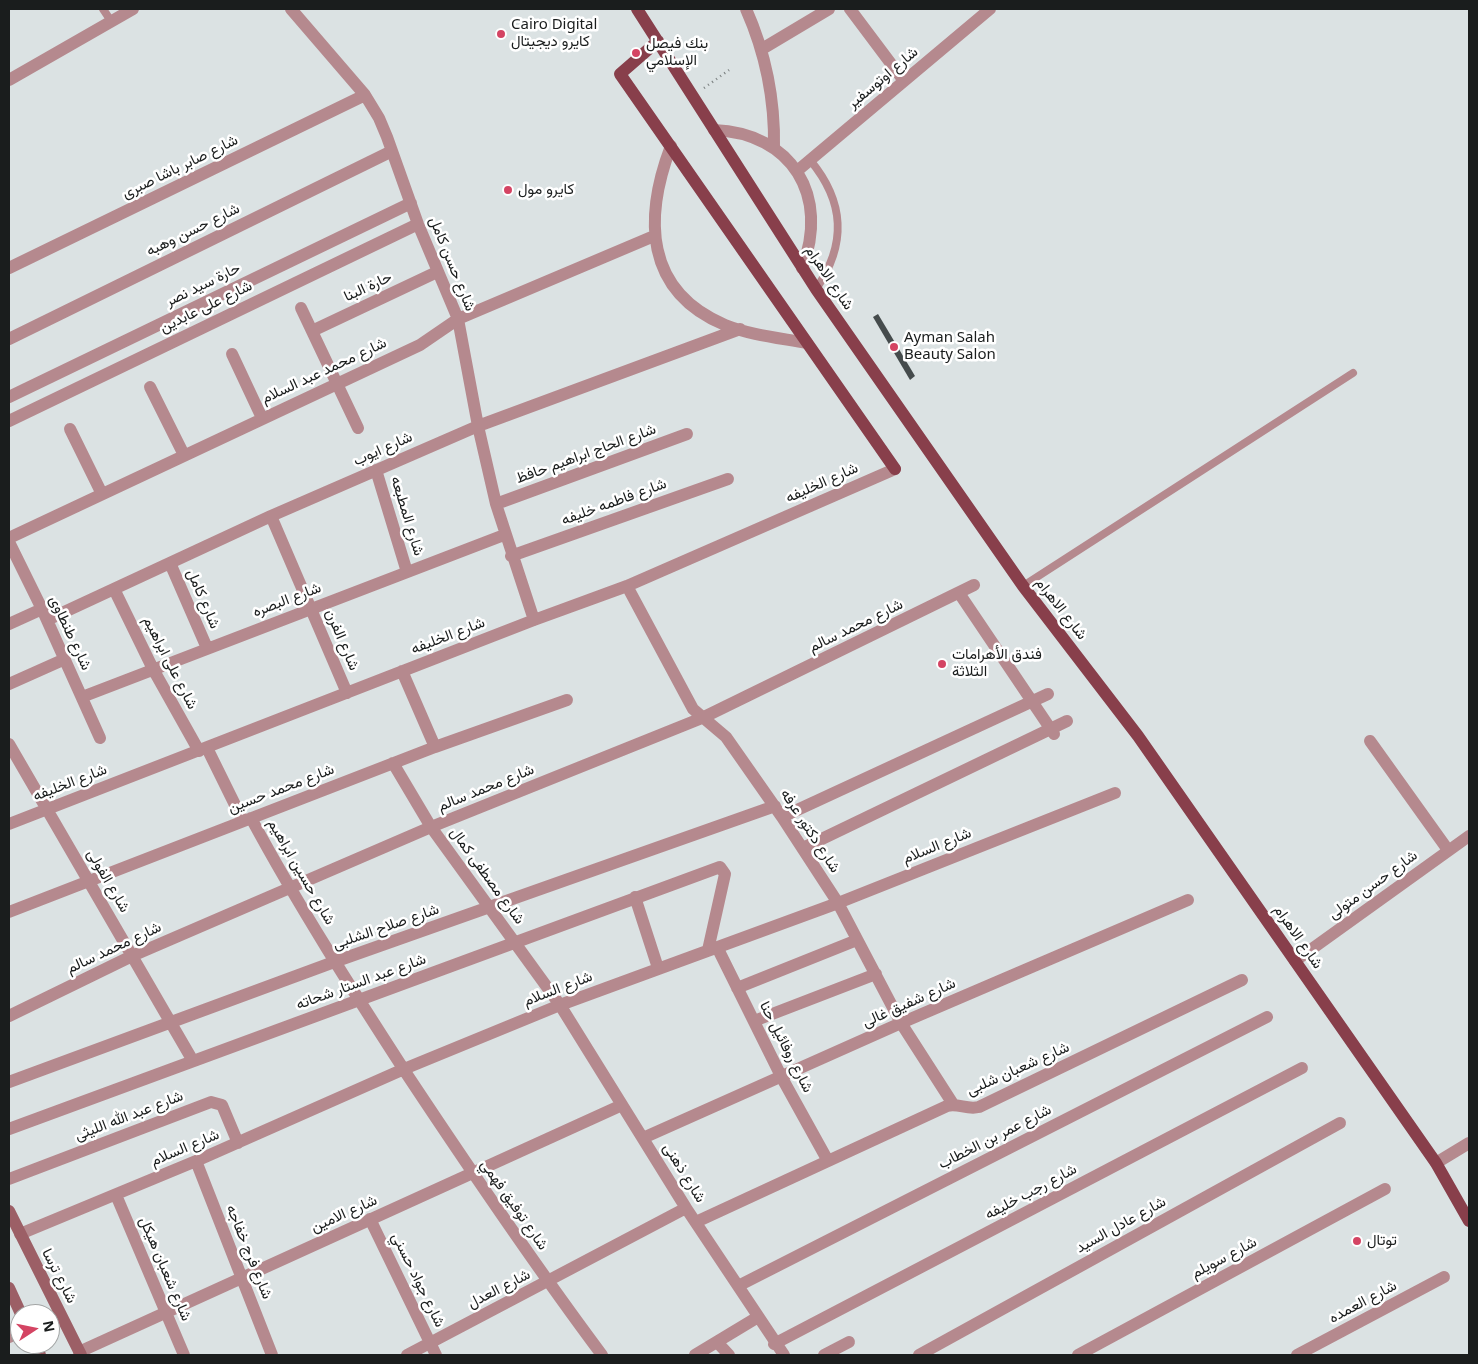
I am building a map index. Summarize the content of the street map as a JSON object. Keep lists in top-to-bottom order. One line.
{"streets":{"main road":["شارع الاهرام","شارع ترسا"],"street":["شارع اوتوسفير","شارع صابر باشا صبرى","شارع حسن وهبه","شارع حسن كامل","حارة سيد نصر","حارة البنا","شارع على عابدين","شارع محمد عبد السلام","شارع ايوب","شارع الحاج ابراهيم حافظ","شارع الخليفه","شارع فاطمه خليفه","شارع المطبعه","شارع كامل","شارع البصره","شارع محمد سالم","شارع طنطاوى","شارع الفرن","شارع على ابراهيم","شارع محمد حسين","شارع دكتور عرفه","شارع السلام","شارع حسين ابراهيم","شارع مصطفى كمال","شارع الفولى","شارع حسن متولى","شارع صلاح الشلبى","شارع عبد الستار شحاته","شارع شفيق غالى","شارع روفائيل حنا","شارع شعبان شلبى","شارع عبد الله الليثى","شارع عمر بن الخطاب","شارع ذهنى","شارع رجب خليفه","شارع توفيق فهمي","شارع الامين","شارع عادل السيد","شارع فرج خفاجه","شارع سويلم","شارع شعبان هيكل","شارع جواد حسني","شارع العدل","شارع العمده"]},"crossings":[["شارع صابر باشا صبرى","شارع حسن كامل"],["شارع حسن وهبه","شارع حسن كامل"],["شارع حسن كامل","حارة سيد نصر"],["شارع حسن كامل","حارة البنا"],["شارع حسن كامل","شارع على عابدين"],["شارع حسن كامل","شارع محمد عبد السلام"],["شارع حسن كامل","شارع ايوب"],["شارع حسن كامل","شارع الحاج ابراهيم حافظ"],["شارع حسن كامل","شارع الخليفه"],["شارع حسن كامل","شارع فاطمه خليفه"],["شارع حسن كامل","شارع البصره"],["شارع الاهرام","شارع حسن متولى"],["شارع ايوب","شارع المطبعه"],["شارع ايوب","شارع كامل"],["شارع ايوب","شارع طنطاوى"],["شارع ايوب","شارع الفرن"],["شارع ايوب","شارع على ابراهيم"],["شارع الخليفه","شارع الفرن"],["شارع الخليفه","شارع على ابراهيم"],["شارع الخليفه","شارع دكتور عرفه"],["شارع الخليفه","شارع حسين ابراهيم"],["شارع الخليفه","شارع الفولى"],["شارع المطبعه","شارع البصره"],["شارع كامل","شارع البصره"],["شارع البصره","شارع طنطاوى"],["شارع البصره","شارع الفرن"],["شارع البصره","شارع على ابراهيم"],["شارع محمد سالم","شارع دكتور عرفه"],["شارع محمد سالم","شارع حسين ابراهيم"],["شارع محمد سالم","شارع مصطفى كمال"],["شارع محمد سالم","شارع الفولى"],["شارع على ابراهيم","شارع حسين ابراهيم"],["شارع محمد حسين","شارع حسين ابراهيم"],["شارع محمد حسين","شارع مصطفى كمال"],["شارع محمد حسين","شارع الفولى"],["شارع دكتور عرفه","شارع السلام"],["شارع دكتور عرفه","شارع صلاح الشلبى"],["شارع دكتور عرفه","شارع شفيق غالى"],["شارع دكتور عرفه","شارع شعبان شلبى"],["شارع السلام","شارع حسين ابراهيم"],["شارع السلام","شارع مصطفى كمال"],["شارع السلام","شارع عبد الستار شحاته"],["شارع السلام","شارع روفائيل حنا"],["شارع السلام","شارع عبد الله الليثى"],["شارع السلام","شارع ذهنى"],["شارع السلام","شارع توفيق فهمي"],["شارع السلام","شارع فرج خفاجه"],["شارع السلام","شارع شعبان هيكل"],["شارع السلام","شارع ترسا"],["شارع حسين ابراهيم","شارع صلاح الشلبى"],["شارع حسين ابراهيم","شارع عبد الستار شحاته"],["شارع حسين ابراهيم","شارع توفيق فهمي"],["شارع مصطفى كمال","شارع صلاح الشلبى"],["شارع مصطفى كمال","شارع عبد الستار شحاته"],["شارع مصطفى كمال","شارع ذهنى"],["شارع الفولى","شارع صلاح الشلبى"],["شارع الفولى","شارع عبد الستار شحاته"],["شارع عبد الستار شحاته","شارع روفائيل حنا"],["شارع شفيق غالى","شارع روفائيل حنا"],["شارع شفيق غالى","شارع ذهنى"],["شارع روفائيل حنا","شارع شعبان شلبى"],["شارع شعبان شلبى","شارع ذهنى"],["شارع عمر بن الخطاب","شارع ذهنى"],["شارع ذهنى","شارع رجب خليفه"],["شارع ذهنى","شارع الامين"],["شارع ذهنى","شارع العدل"],["شارع توفيق فهمي","شارع الامين"],["شارع توفيق فهمي","شارع العدل"],["شارع الامين","شارع فرج خفاجه"],["شارع الامين","شارع شعبان هيكل"],["شارع الامين","شارع ترسا"],["شارع الامين","شارع جواد حسني"],["شارع جواد حسني","شارع العدل"]],"places":["Cairo Digital كايرو ديجيتال","بنك فيصل الإسلامي","كايرو مول","Ayman Salah Beauty Salon","فندق الأهرامات الثلاثة","توتال"],"north":"right"}
